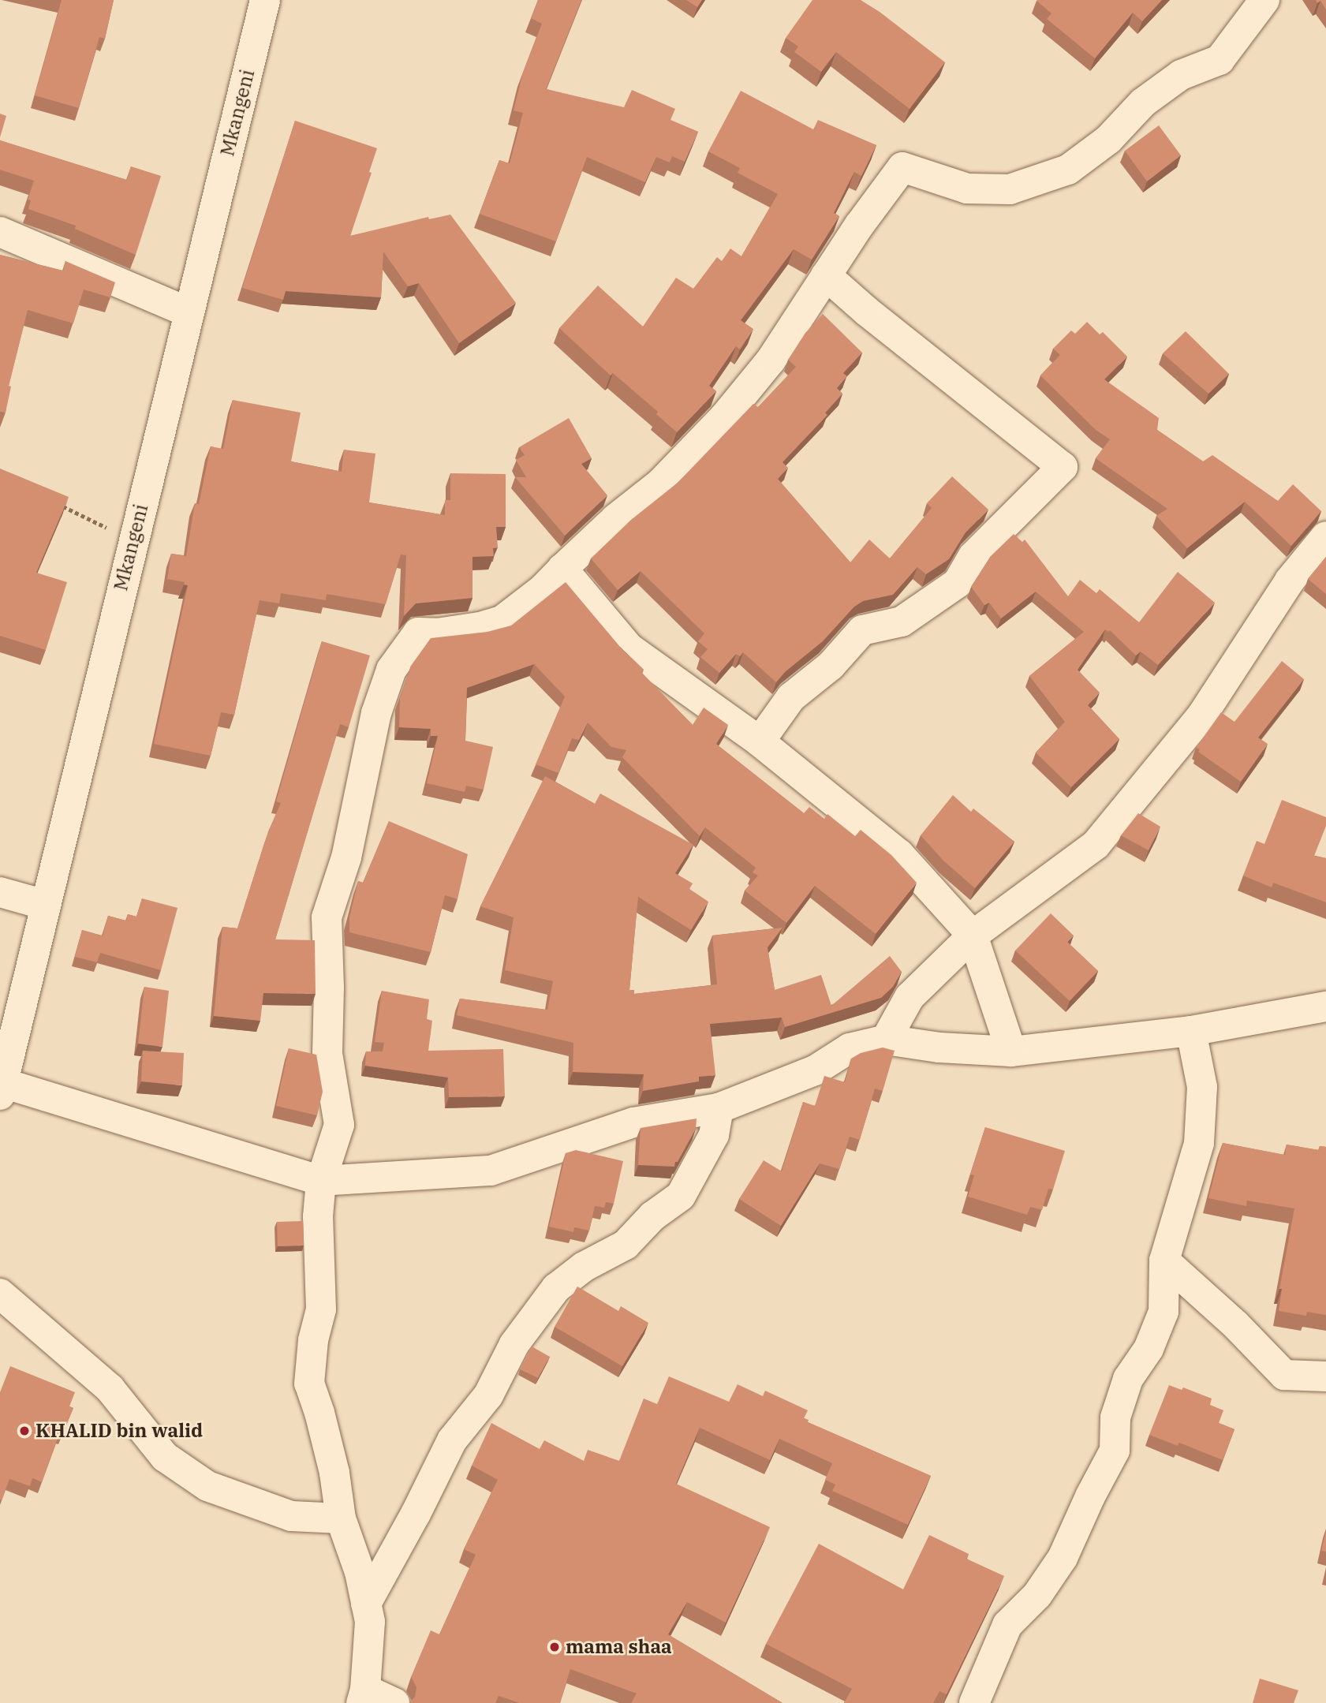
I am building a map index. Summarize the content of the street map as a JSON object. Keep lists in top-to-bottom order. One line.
{"streets":{"street":["Mkangeni"]},"places":["KHALID bin walid","mama shaa"]}
